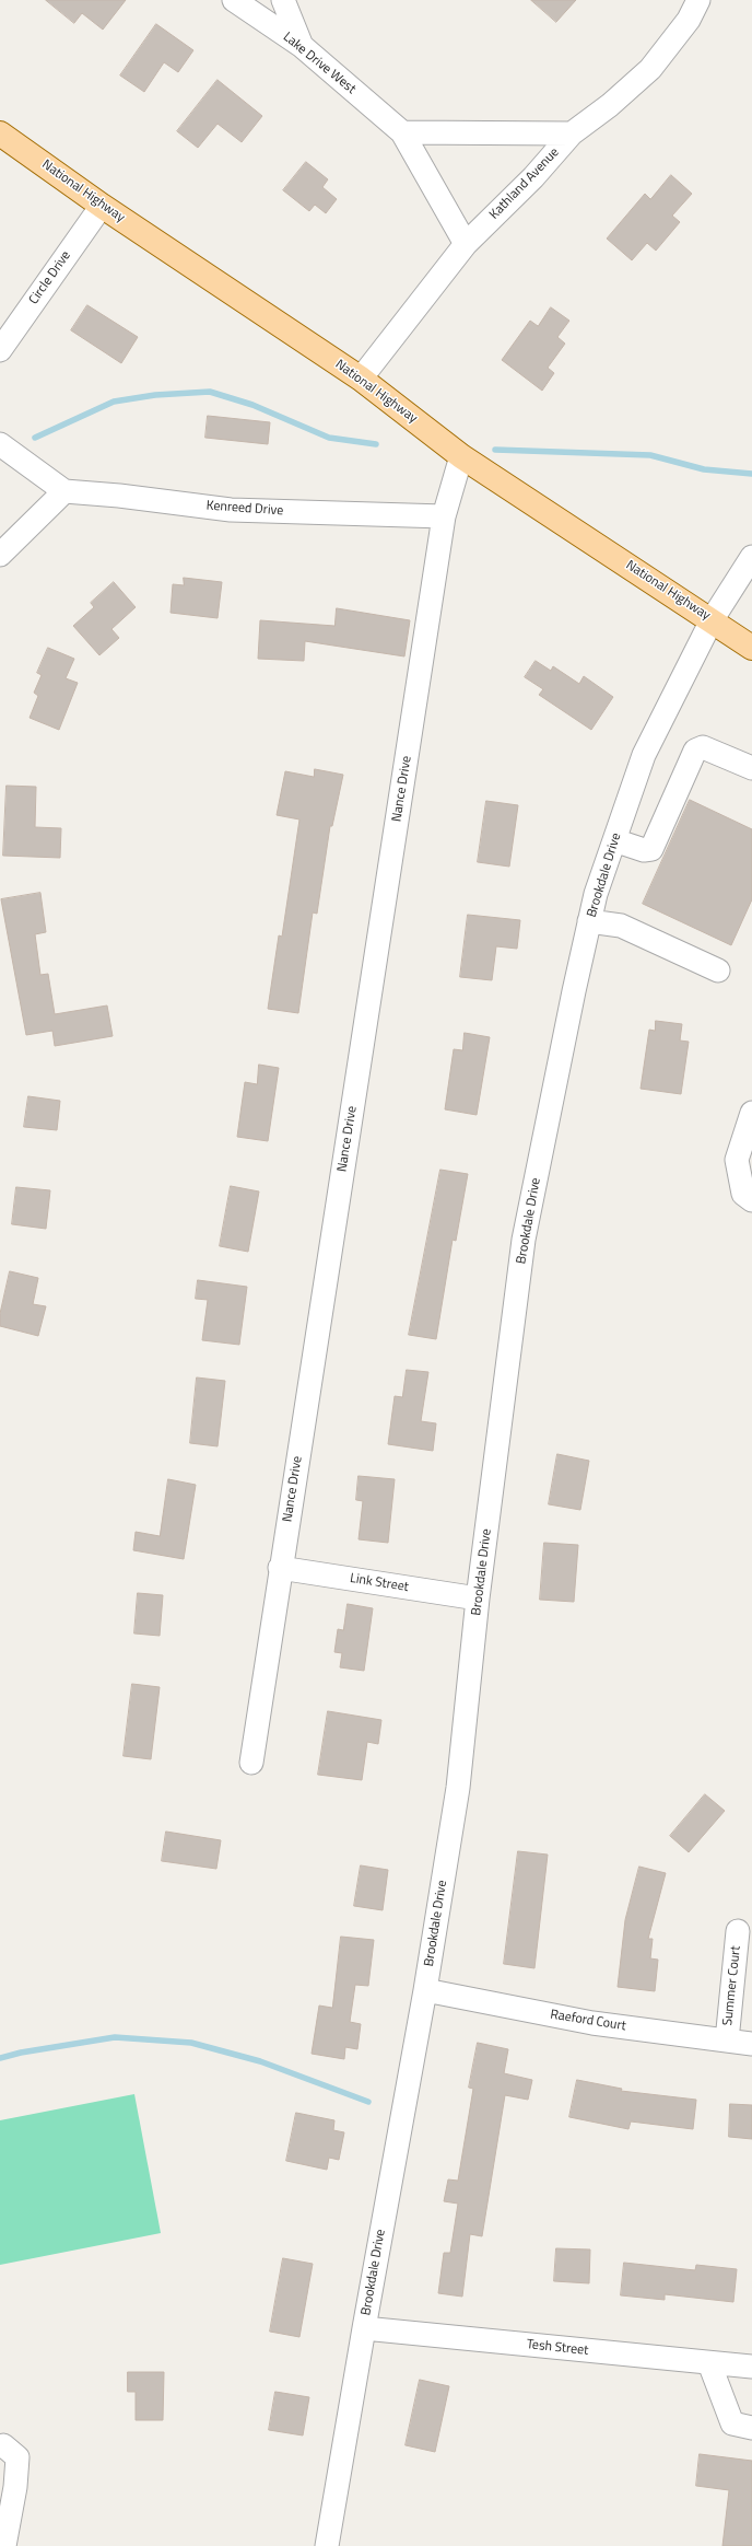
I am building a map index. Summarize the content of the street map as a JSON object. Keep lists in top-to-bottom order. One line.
{"streets":{"main road":["National Highway"],"street":["Lake Drive West","Kathland Avenue","Circle Drive","Kenreed Drive","Nance Drive","Brookdale Drive","Link Street","Summer Court","Raeford Court","Tesh Street"]},"crossings":[["Lake Drive West","Kathland Avenue"],["Kathland Avenue","National Highway"],["National Highway","Circle Drive"],["National Highway","Brookdale Drive"],["Kenreed Drive","Nance Drive"],["Nance Drive","Link Street"],["Brookdale Drive","Link Street"],["Brookdale Drive","Raeford Court"],["Brookdale Drive","Tesh Street"],["Summer Court","Raeford Court"]]}
